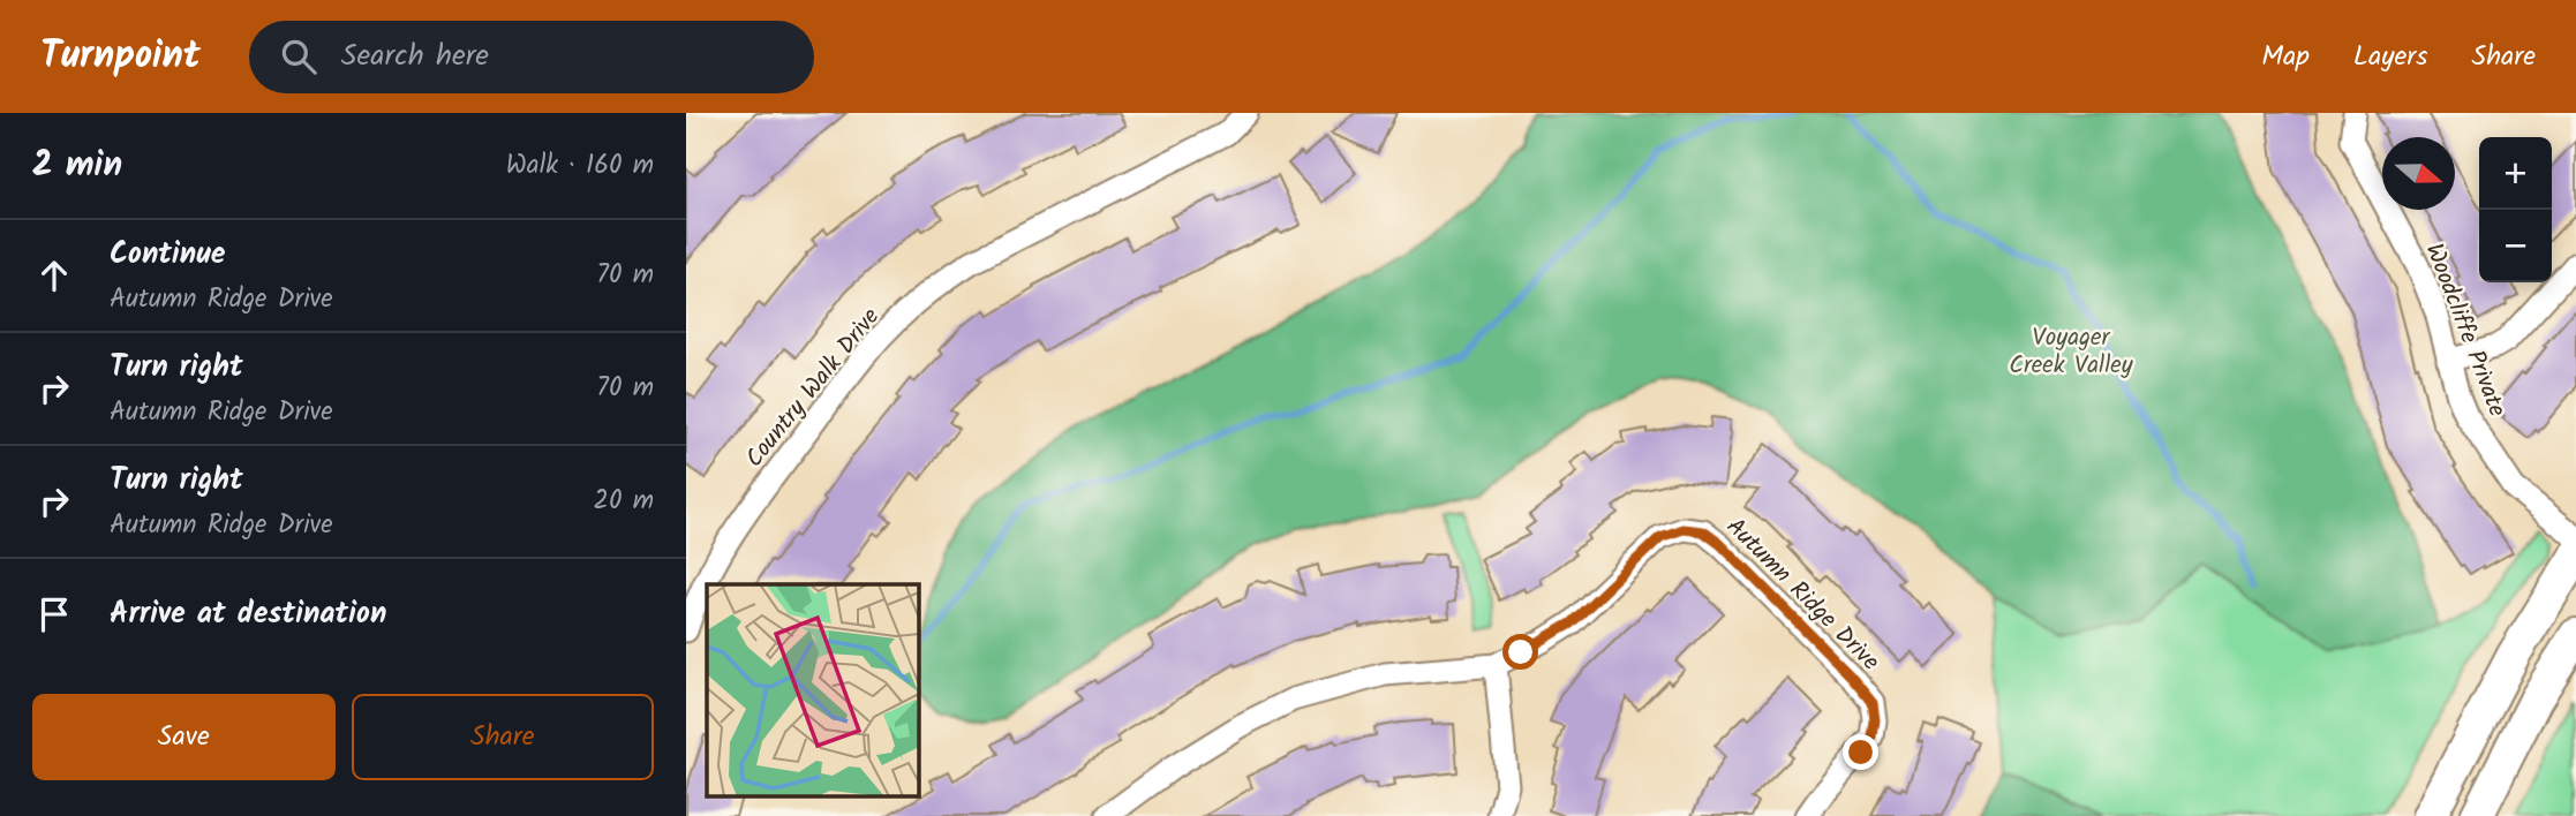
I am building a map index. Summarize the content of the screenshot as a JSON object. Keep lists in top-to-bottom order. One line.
{"streets":{"street":["Woodcliffe Private","Country Walk Drive","Autumn Ridge Drive"]},"parks":["Voyager Creek Valley"],"north":"right","page":{"header":"Turnpoint","search":"Search here","nav":["Map","Layers","Share"],"heading":["2 min","Walk · 160 m"],"map_buttons":["+","−"],"list":[["Continue","Autumn Ridge Drive","70 m"],["Turn right","Autumn Ridge Drive","70 m"],["Turn right","Autumn Ridge Drive","20 m"],"Arrive at destination"],"buttons":["Save","Share"]}}
